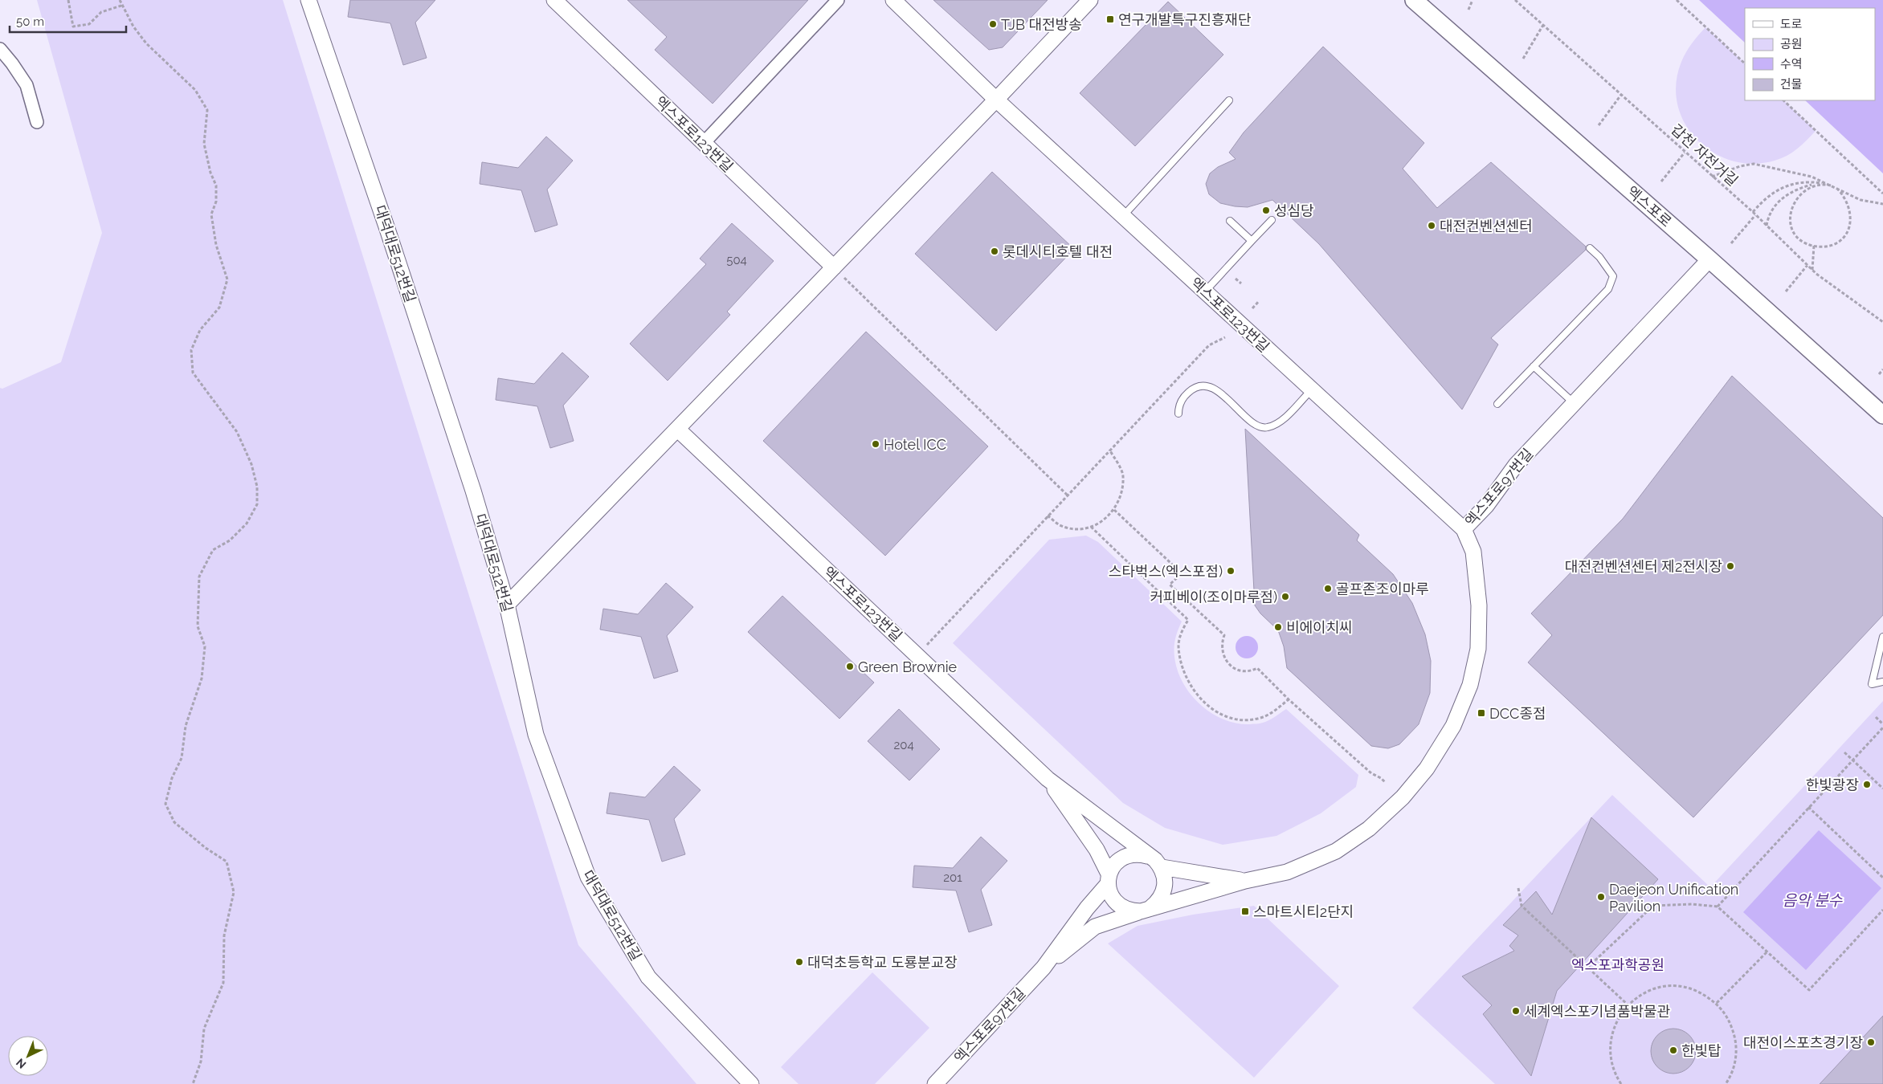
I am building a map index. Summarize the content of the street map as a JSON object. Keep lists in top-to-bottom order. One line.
{"streets":{"main road":["엑스포로"],"street":["엑스포로123번길","대덕대로512번길","엑스포로97번길"],"path":["갑천 자전거길"]},"crossings":[["엑스포로123번길","엑스포로97번길"],["엑스포로","엑스포로97번길"]],"water":["음악 분수"],"parks":["엑스포과학공원"],"places":{"transit":["연구개발특구진흥재단","DCC종점","스마트시티2단지"],"other":["TJB 대전방송","성심당","대전컨벤션센터","롯데시티호텔 대전","Hotel ICC","대전컨벤션센터 제2전시장","스타벅스(엑스포점)","골프존조이마루","커피베이(조이마루점)","비에이치씨","Green Brownie","한빛광장","Daejeon Unification Pavilion","대덕초등학교 도룡분교장","세계엑스포기념품박물관","대전이스포츠경기장","한빛탑"]},"house_numbers":["504","204","201"],"legend":["도로","공원","수역","건물"],"scale_bar":"50 m","north":"bottom left"}
